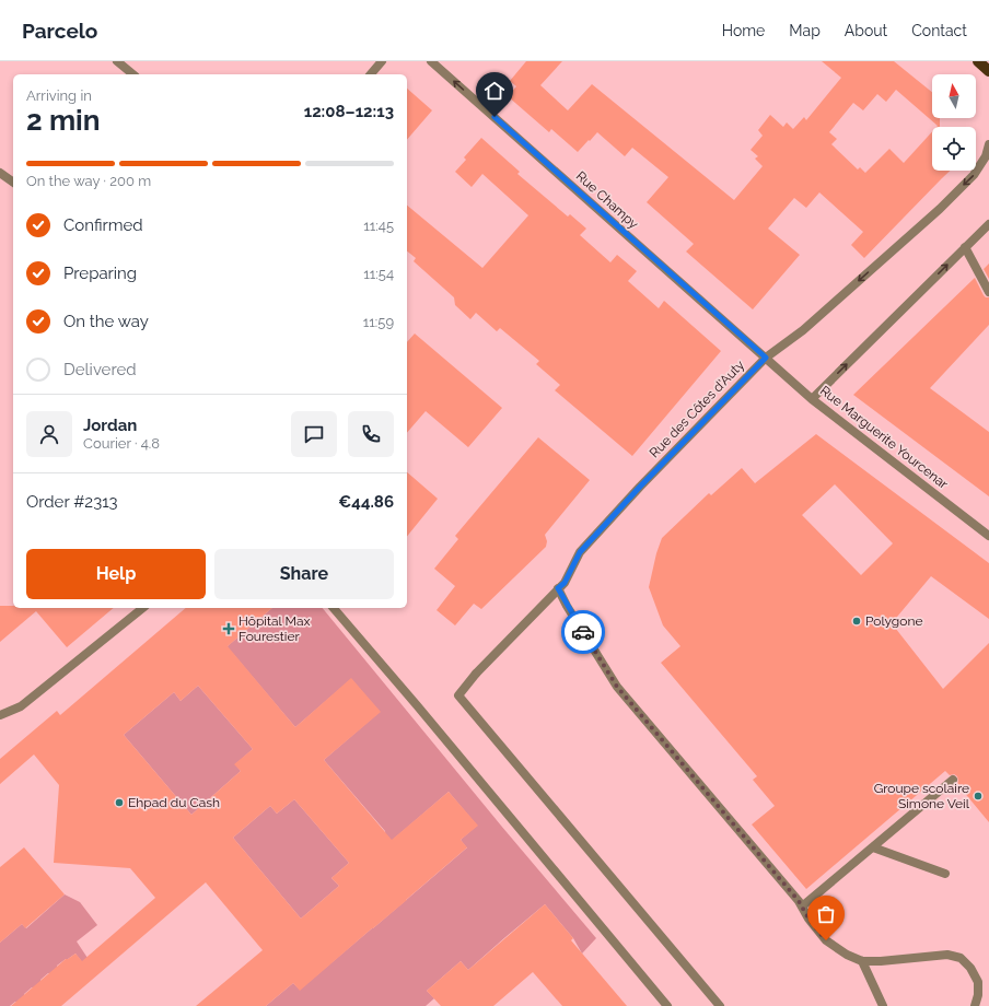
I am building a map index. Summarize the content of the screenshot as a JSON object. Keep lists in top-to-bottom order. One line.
{"streets":{"street":["Rue Champy","Rue des Côtes d'Auty","Rue Marguerite Yourcenar"]},"crossings":[["Rue Champy","Rue des Côtes d'Auty"],["Rue Champy","Rue Marguerite Yourcenar"],["Rue des Côtes d'Auty","Rue Marguerite Yourcenar"]],"one_way":["Rue Champy"],"places":{"other":["Polygone","Groupe scolaire Simone Veil","Ehpad du Cash"],"health":["Hôpital Max Fourestier"]},"north":"top","page":{"header":"Parcelo","nav":["Home","Map","About","Contact"],"heading":["2 min","Arriving in","12:08–12:13"],"panel":["Jordan","Courier · 4.8","Order #2313","€44.86"],"bar":"On the way · 200 m","list":[["Confirmed","11:45"],["Preparing","11:54"],["On the way","11:59"],"Delivered"],"buttons":["Help","Share"]}}
